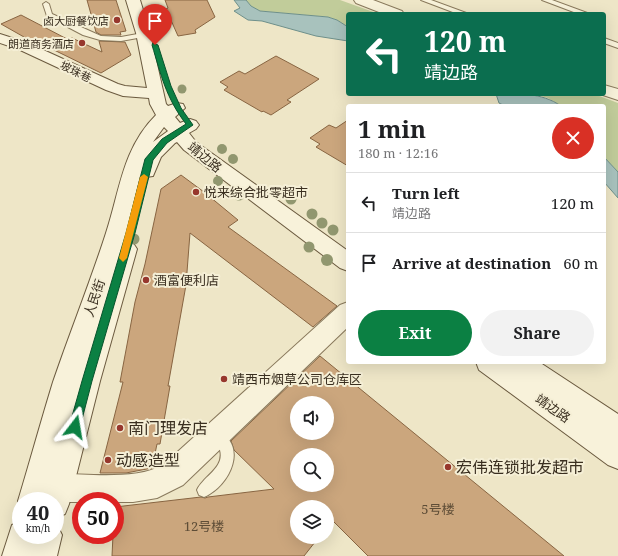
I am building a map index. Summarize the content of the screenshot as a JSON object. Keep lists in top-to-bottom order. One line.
{"streets":{"main road":["坡珠巷","靖边路","人民街"]},"crossings":[["坡珠巷","靖边路"],["靖边路","人民街"]],"places":["卤大厨餐饮店","朗道商务酒店","悦来综合批零超市","酒富便利店","靖西市烟草公司仓库区","南门理发店","动感造型","宏伟连锁批发超市"],"house_numbers":["5号楼","12号楼"],"page":{"turn":["120 m","靖边路"],"heading":["1 min","180 m · 12:16"],"list":[{"name":"Turn left","note":"靖边路","value":"120 m"},{"name":"Arrive at destination","value":"60 m"}],"buttons":["Exit","Share"],"speed":"40 km/h","limit":"50"}}
